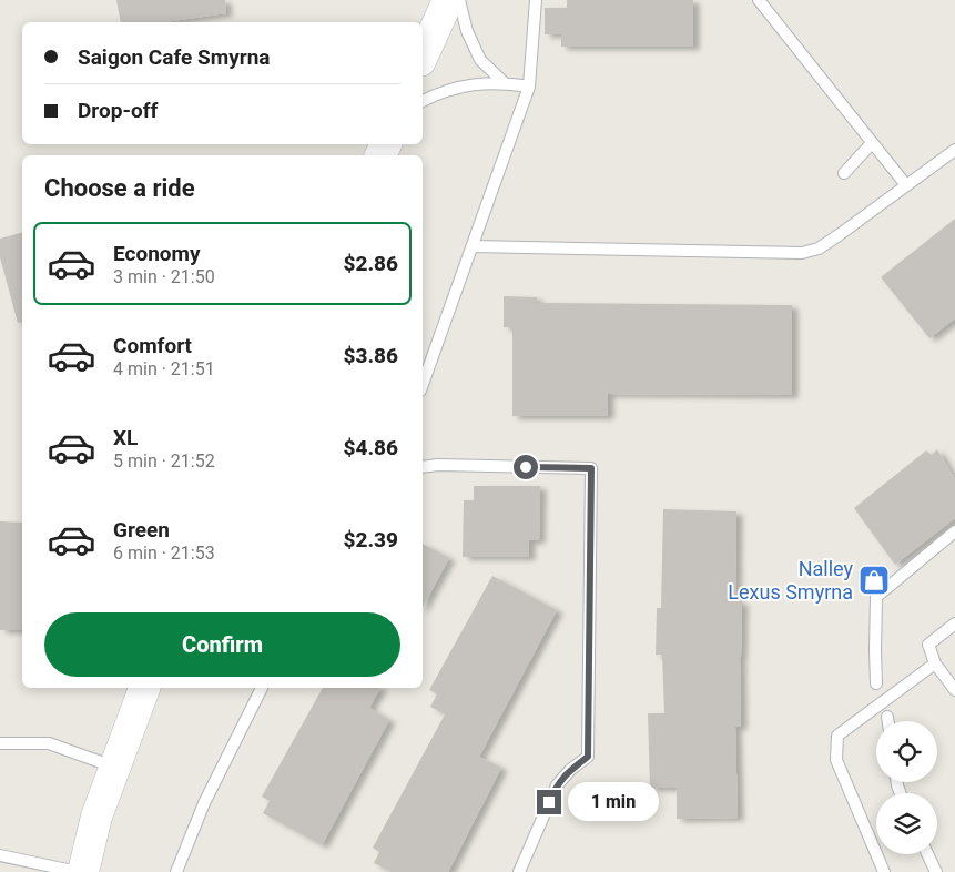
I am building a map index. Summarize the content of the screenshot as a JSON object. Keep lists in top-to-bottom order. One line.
{"places":{"shop":["Nalley Lexus Smyrna"]},"page":{"banner":["Saigon Cafe Smyrna","Drop-off"],"heading":"Choose a ride","list":[{"name":"Economy","note":"3 min · 21:50","value":"$2.86"},{"name":"Comfort","note":"4 min · 21:51","value":"$3.86"},{"name":"XL","note":"5 min · 21:52","value":"$4.86"},{"name":"Green","note":"6 min · 21:53","value":"$2.39"}],"buttons":"Confirm","bubble":"1 min"}}
